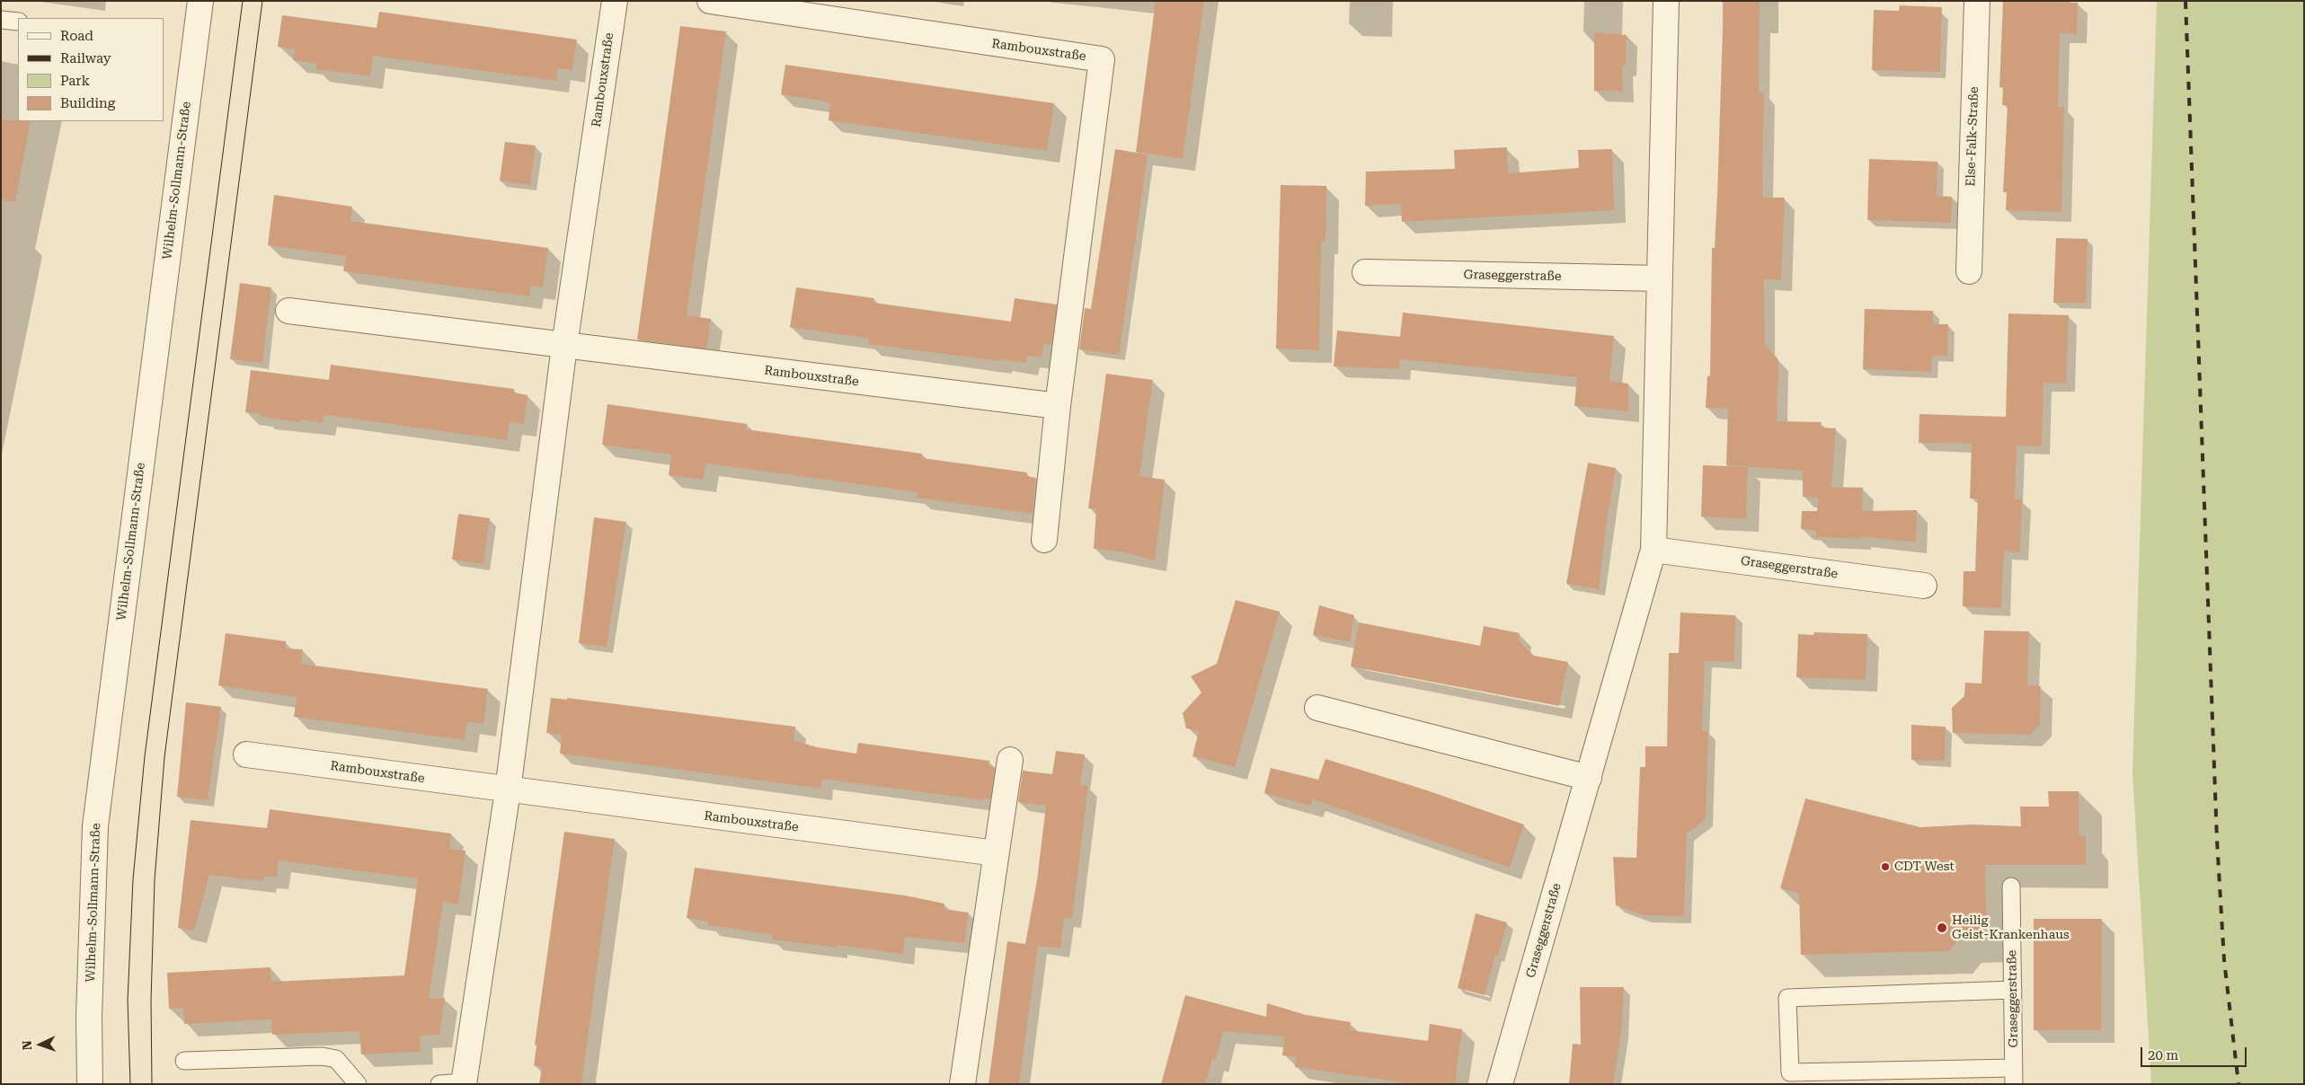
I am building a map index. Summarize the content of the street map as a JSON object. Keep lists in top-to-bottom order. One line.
{"streets":{"street":["Rambouxstraße","Else-Falk-Straße","Wilhelm-Sollmann-Straße","Graseggerstraße"]},"places":["CDT West","Heilig Geist-Krankenhaus"],"legend":["Road","Railway","Park","Building"],"scale_bar":"20 m","north":"left"}
